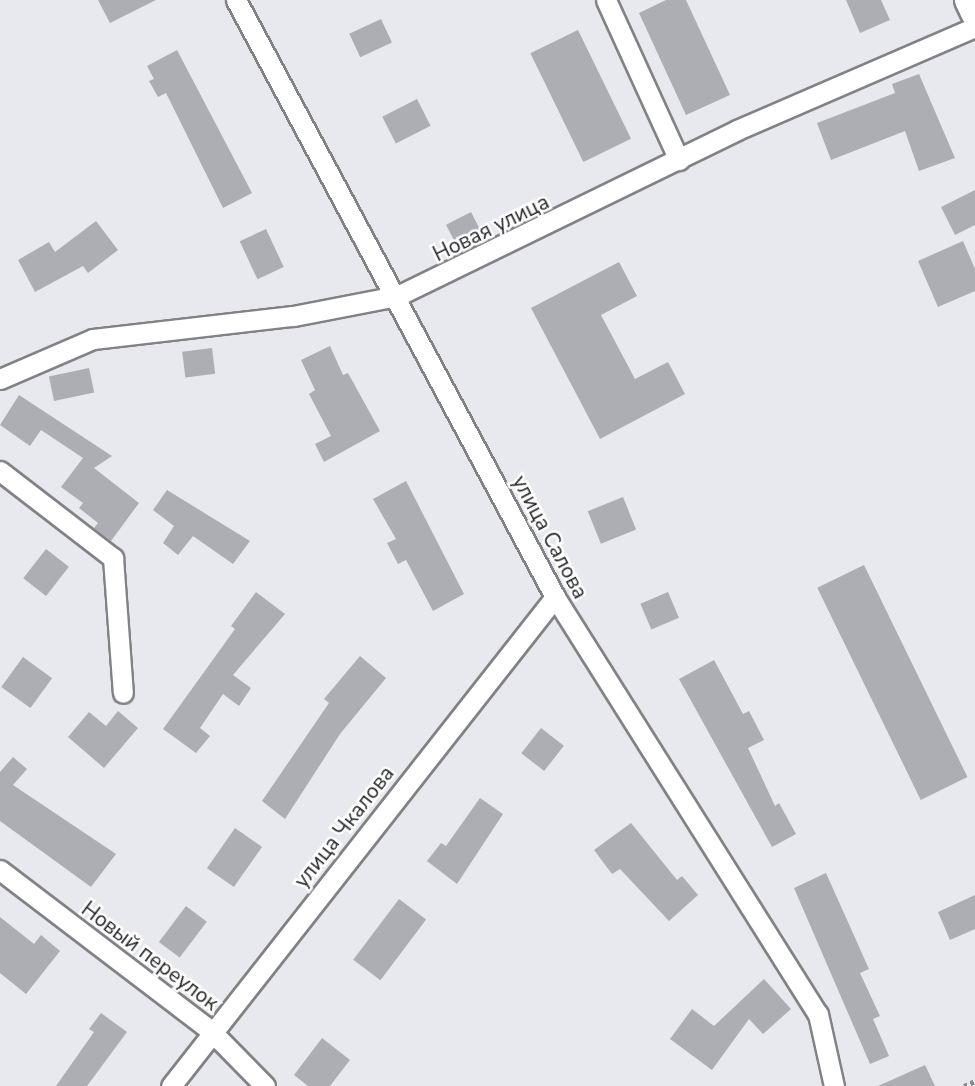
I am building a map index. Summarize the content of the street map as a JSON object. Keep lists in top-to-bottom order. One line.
{"streets":{"street":["Новая улица","улица Салова","улица Чкалова","Новый переулок"]},"crossings":[["Новая улица","улица Салова"],["улица Салова","улица Чкалова"],["улица Чкалова","Новый переулок"]]}
